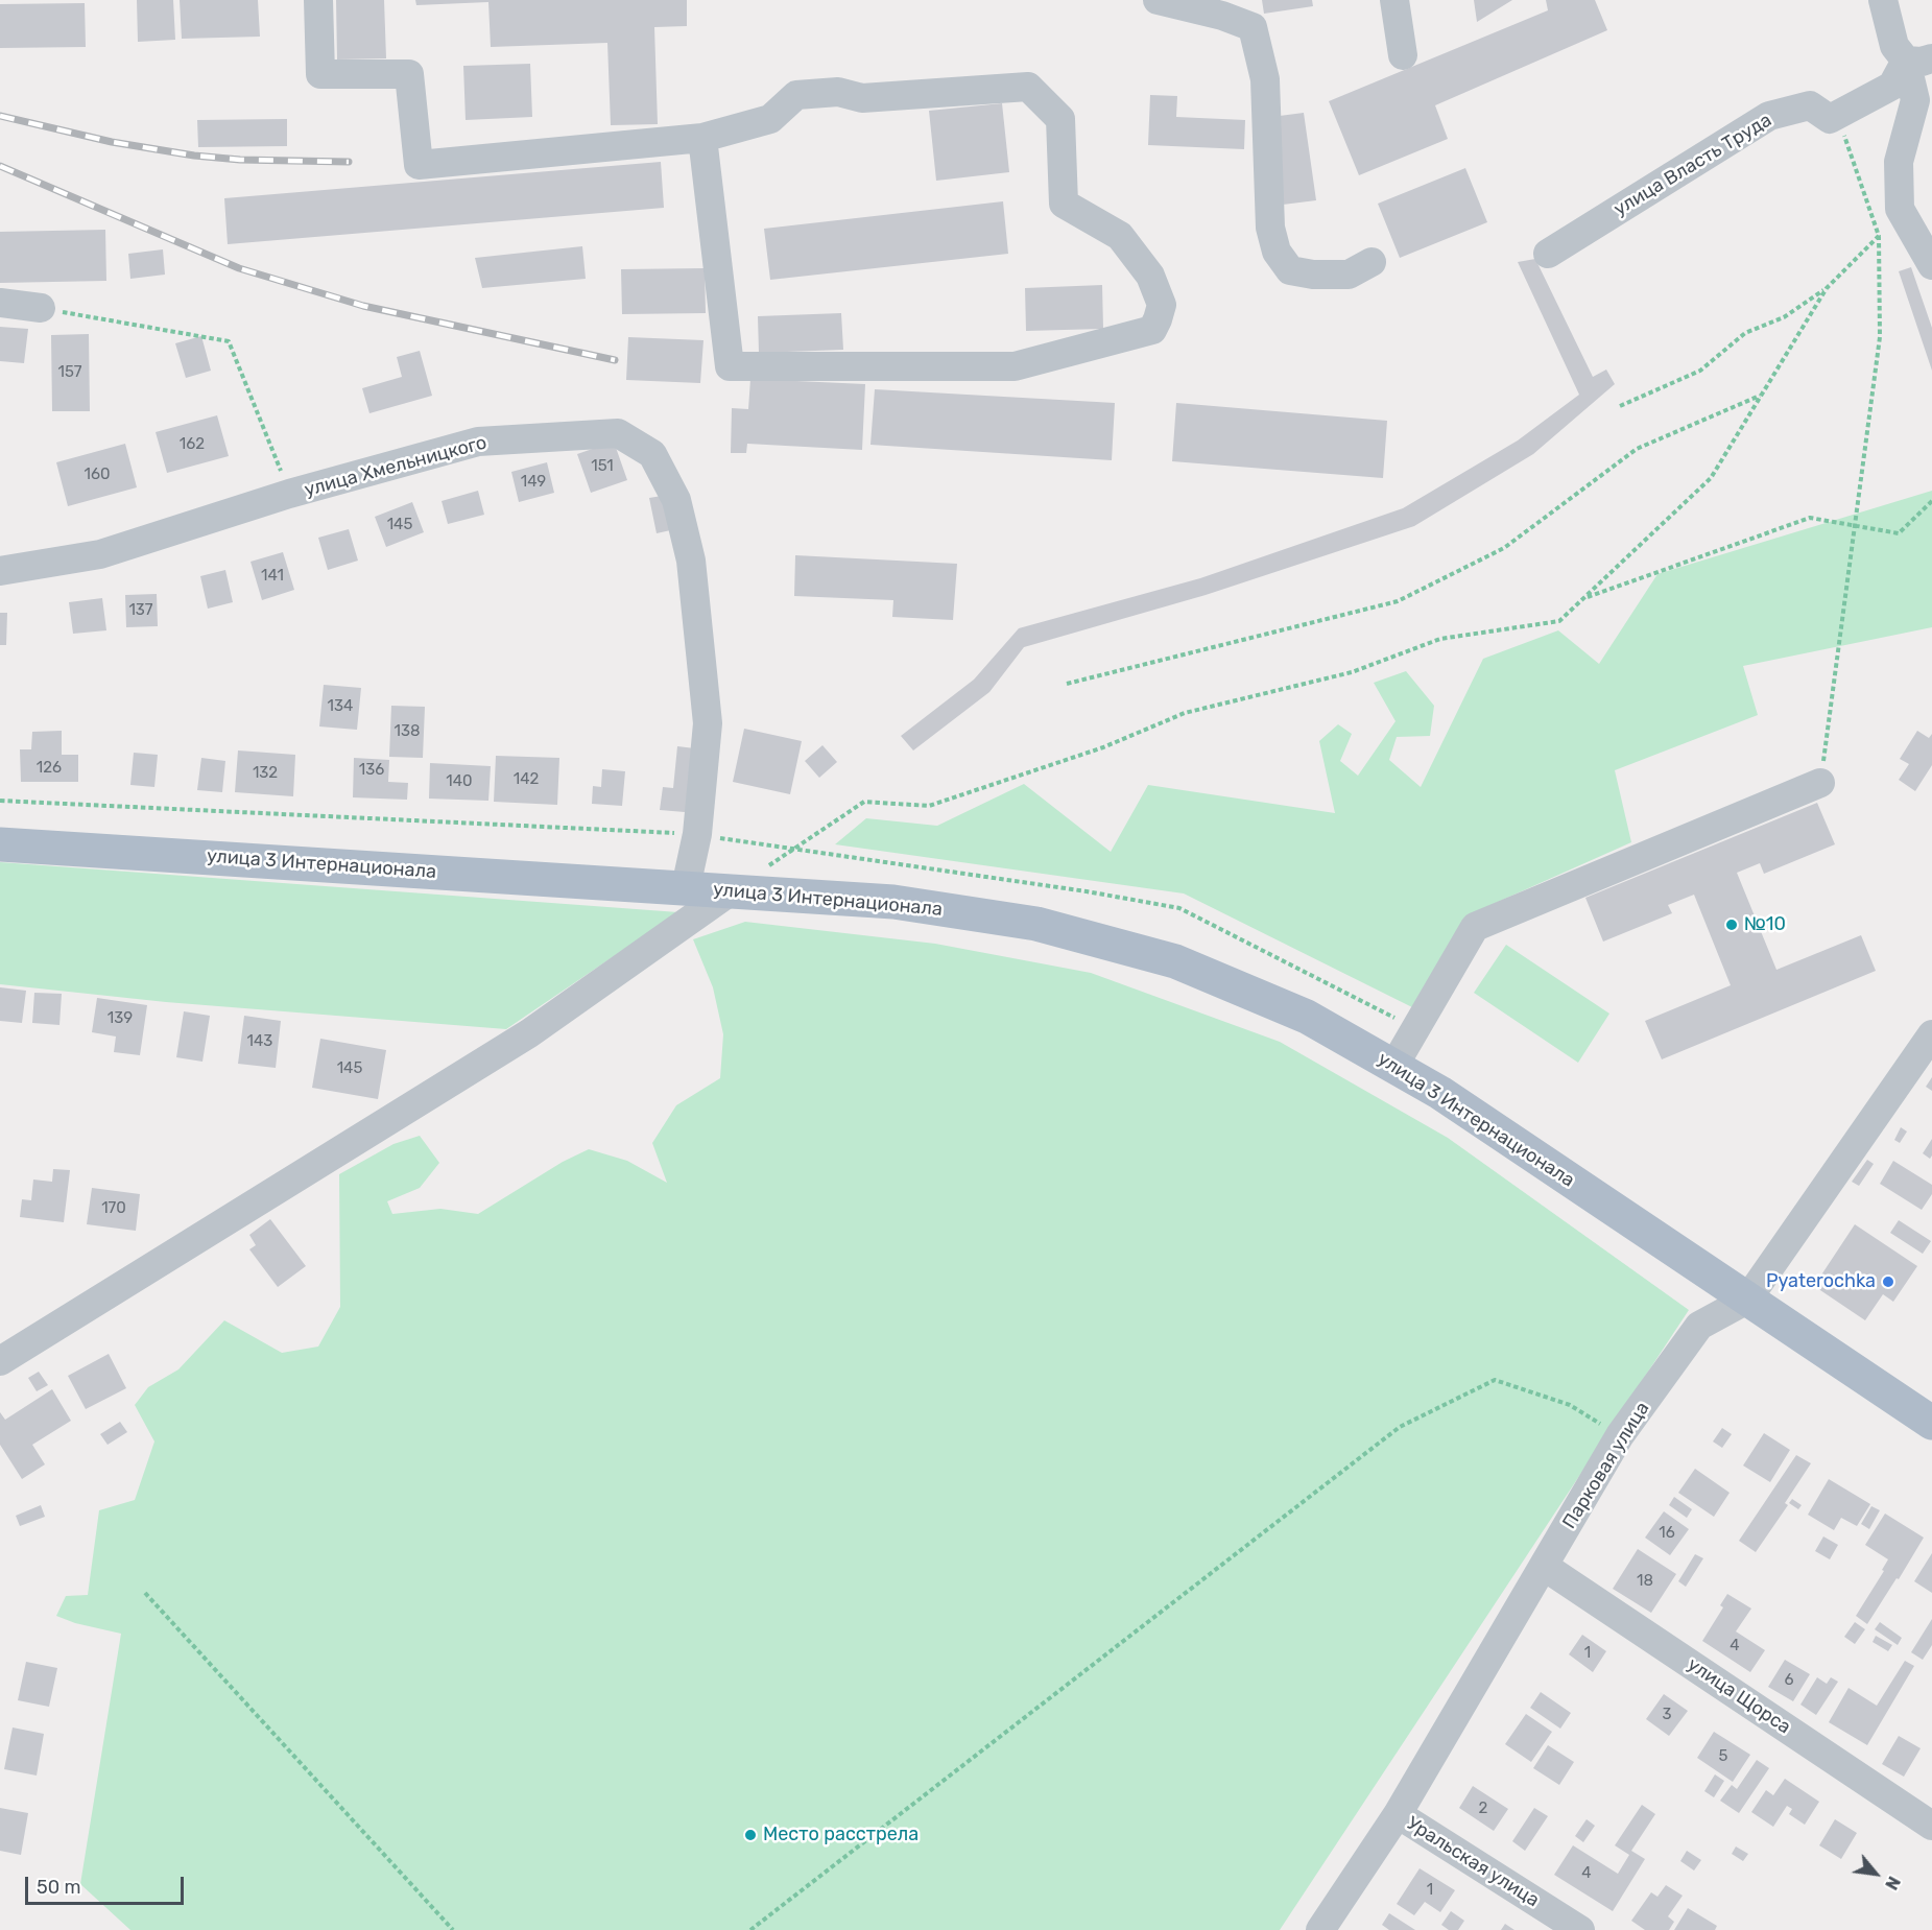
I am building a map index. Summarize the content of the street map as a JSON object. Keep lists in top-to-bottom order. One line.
{"streets":{"main road":["улица 3 Интернационала"],"street":["улица Власть Труда","улица Хмельницкого","Парковая улица","улица Щорса","Уральская улица"]},"crossings":[["улица Хмельницкого","улица 3 Интернационала"],["улица 3 Интернационала","Парковая улица"],["Парковая улица","улица Щорса"],["Парковая улица","Уральская улица"]],"places":["№10","Pyaterochka","Место расстрела"],"house_numbers":["157","162","151","160","149","145","141","137","134","138","126","136","132","142","140","139","143","145","170","16","18","4","1","6","3","5","2","4","1"],"scale_bar":"50 m","north":"bottom right"}
